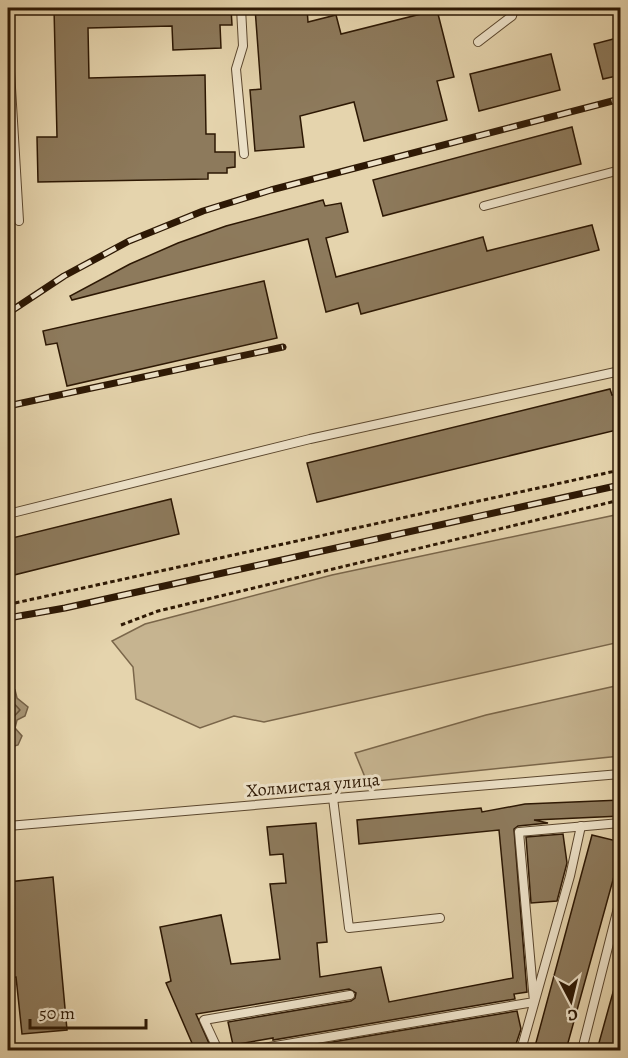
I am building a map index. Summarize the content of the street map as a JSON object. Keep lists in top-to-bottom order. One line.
{"streets":{"lane":["Холмистая улица"]},"scale_bar":"50 m","north":"bottom"}
